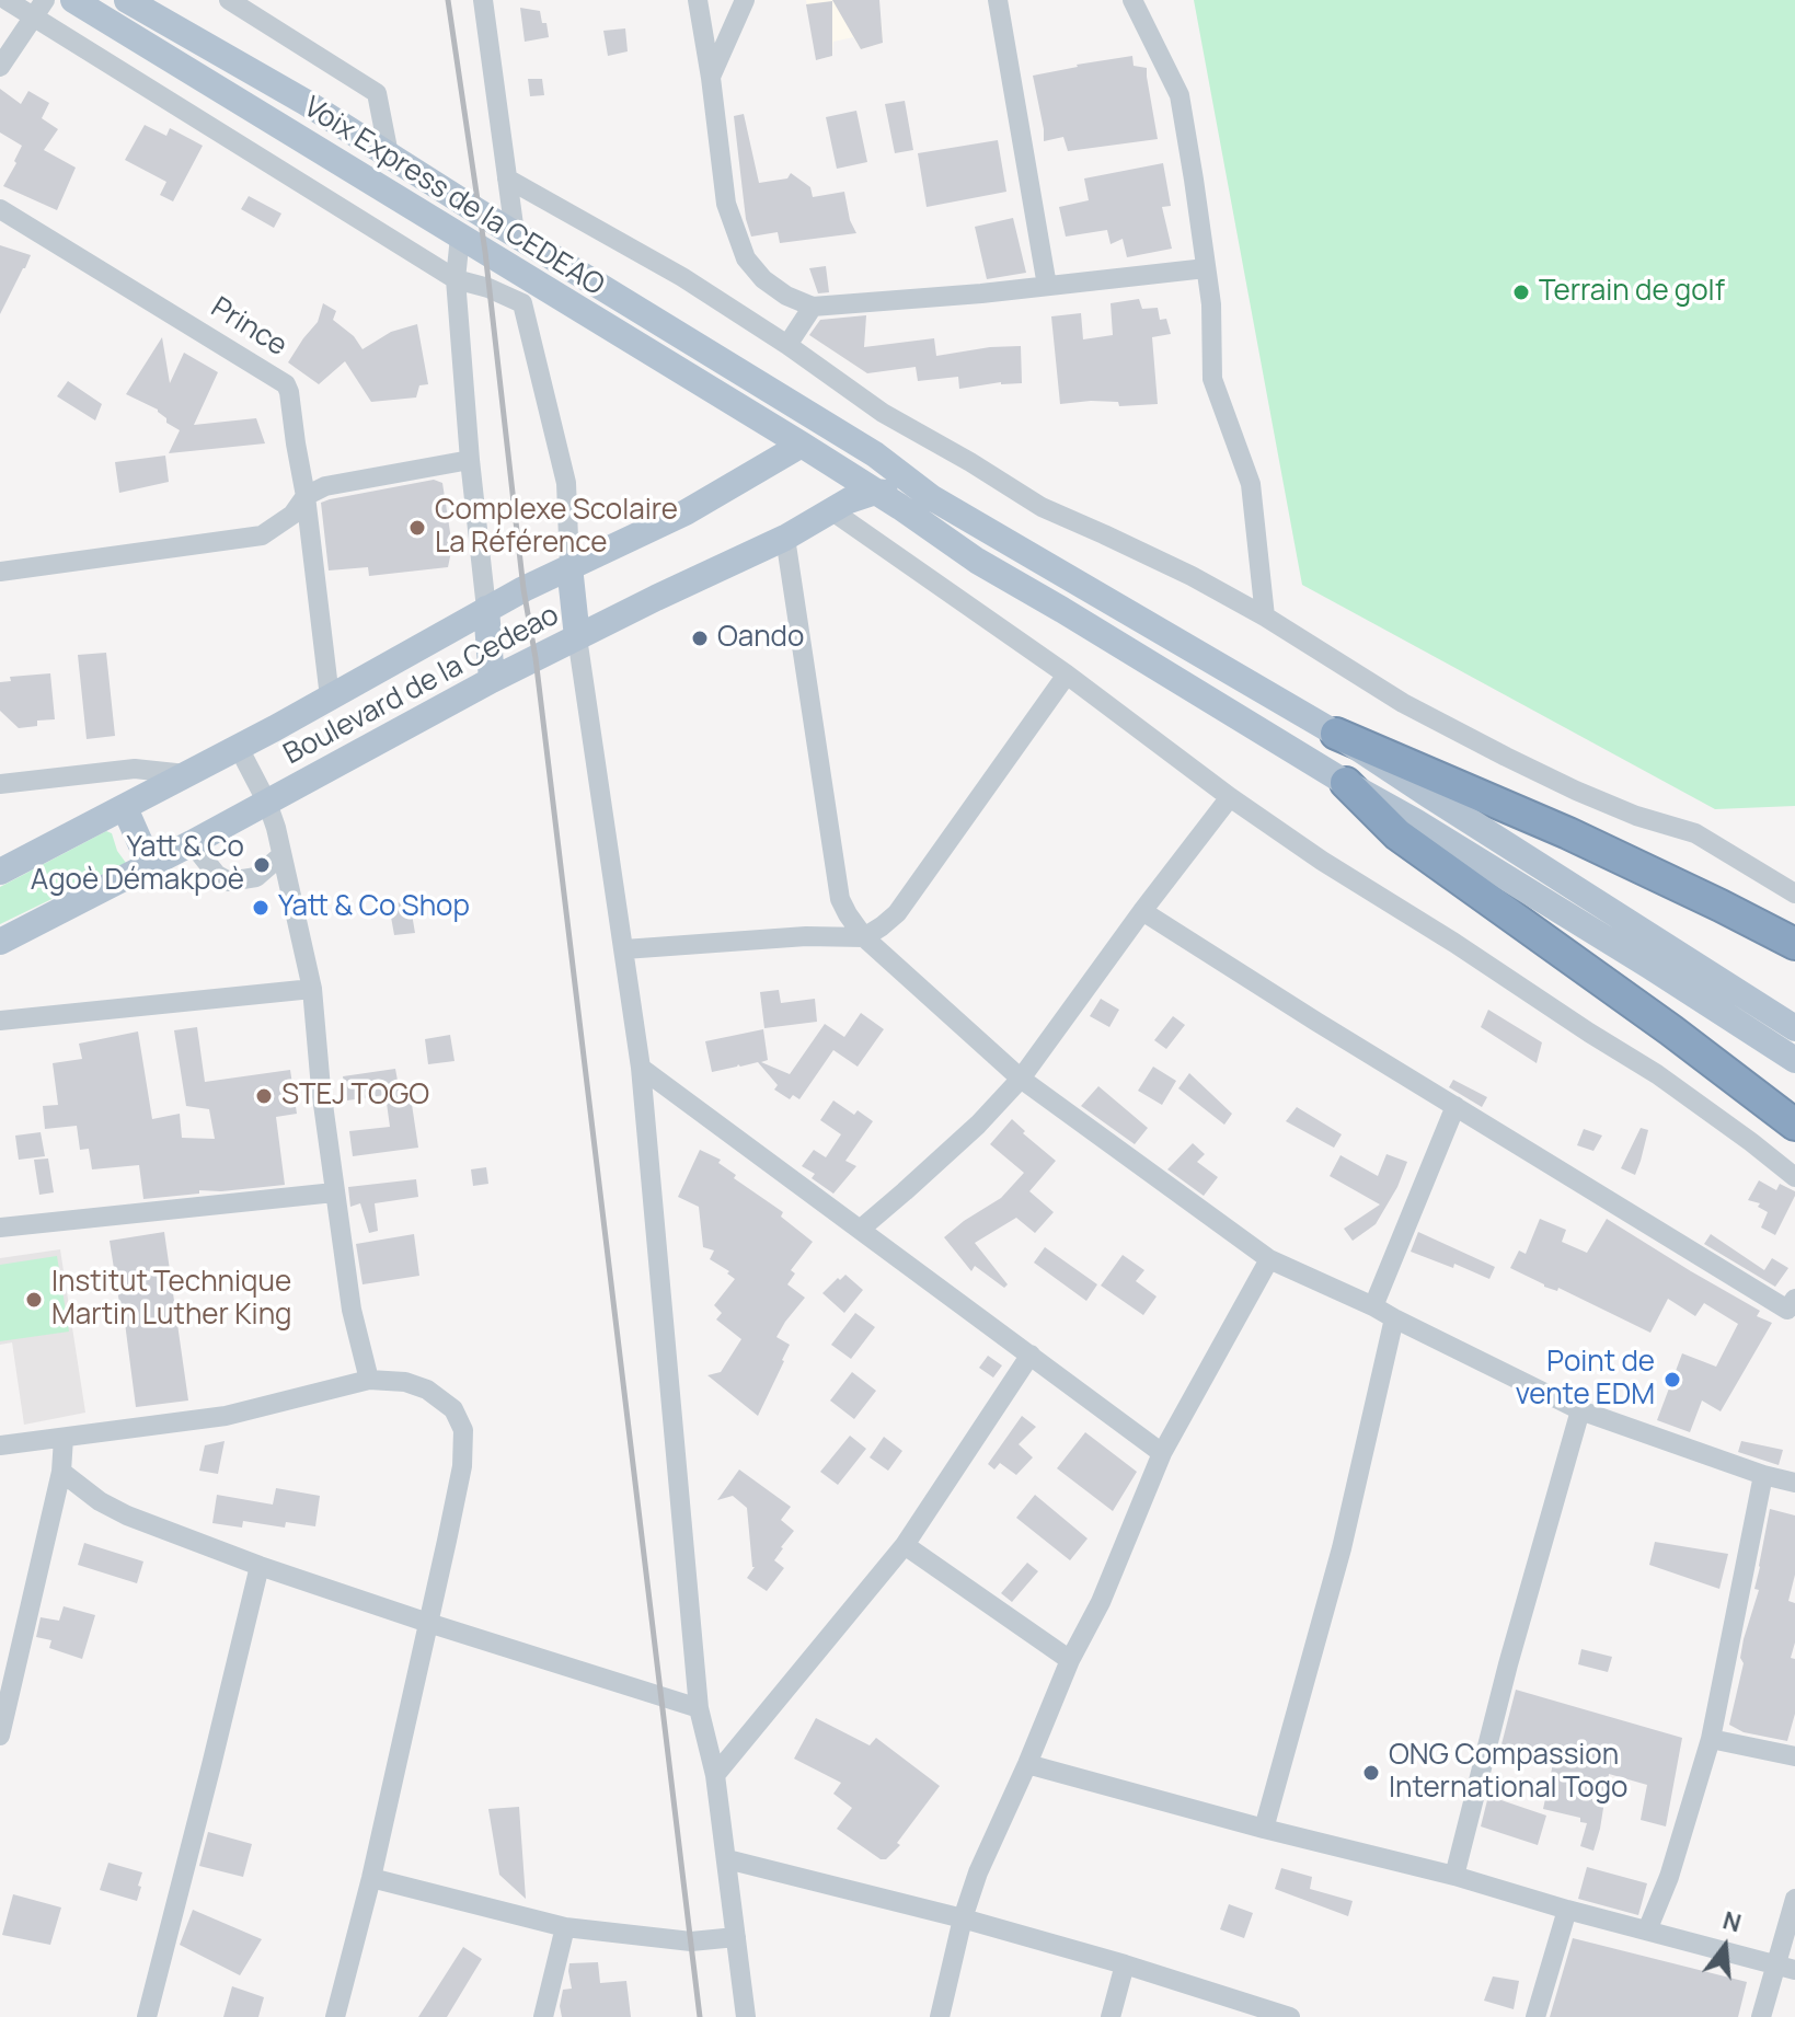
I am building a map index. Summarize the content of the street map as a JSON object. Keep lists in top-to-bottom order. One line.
{"streets":{"main road":["Voix Express de la CEDEAO","Boulevard de la Cedeao"],"street":["Prince"]},"crossings":[["Voix Express de la CEDEAO","Boulevard de la Cedeao"],["Prince","Boulevard de la Cedeao"]],"places":["Terrain de golf","Complexe Scolaire La Référence","Oando","Yatt & Co Agoè Démakpoè","Yatt & Co Shop","STEJ TOGO","Institut Technique Martin Luther King","Point de vente EDM","ONG Compassion International Togo"],"north":"top"}
